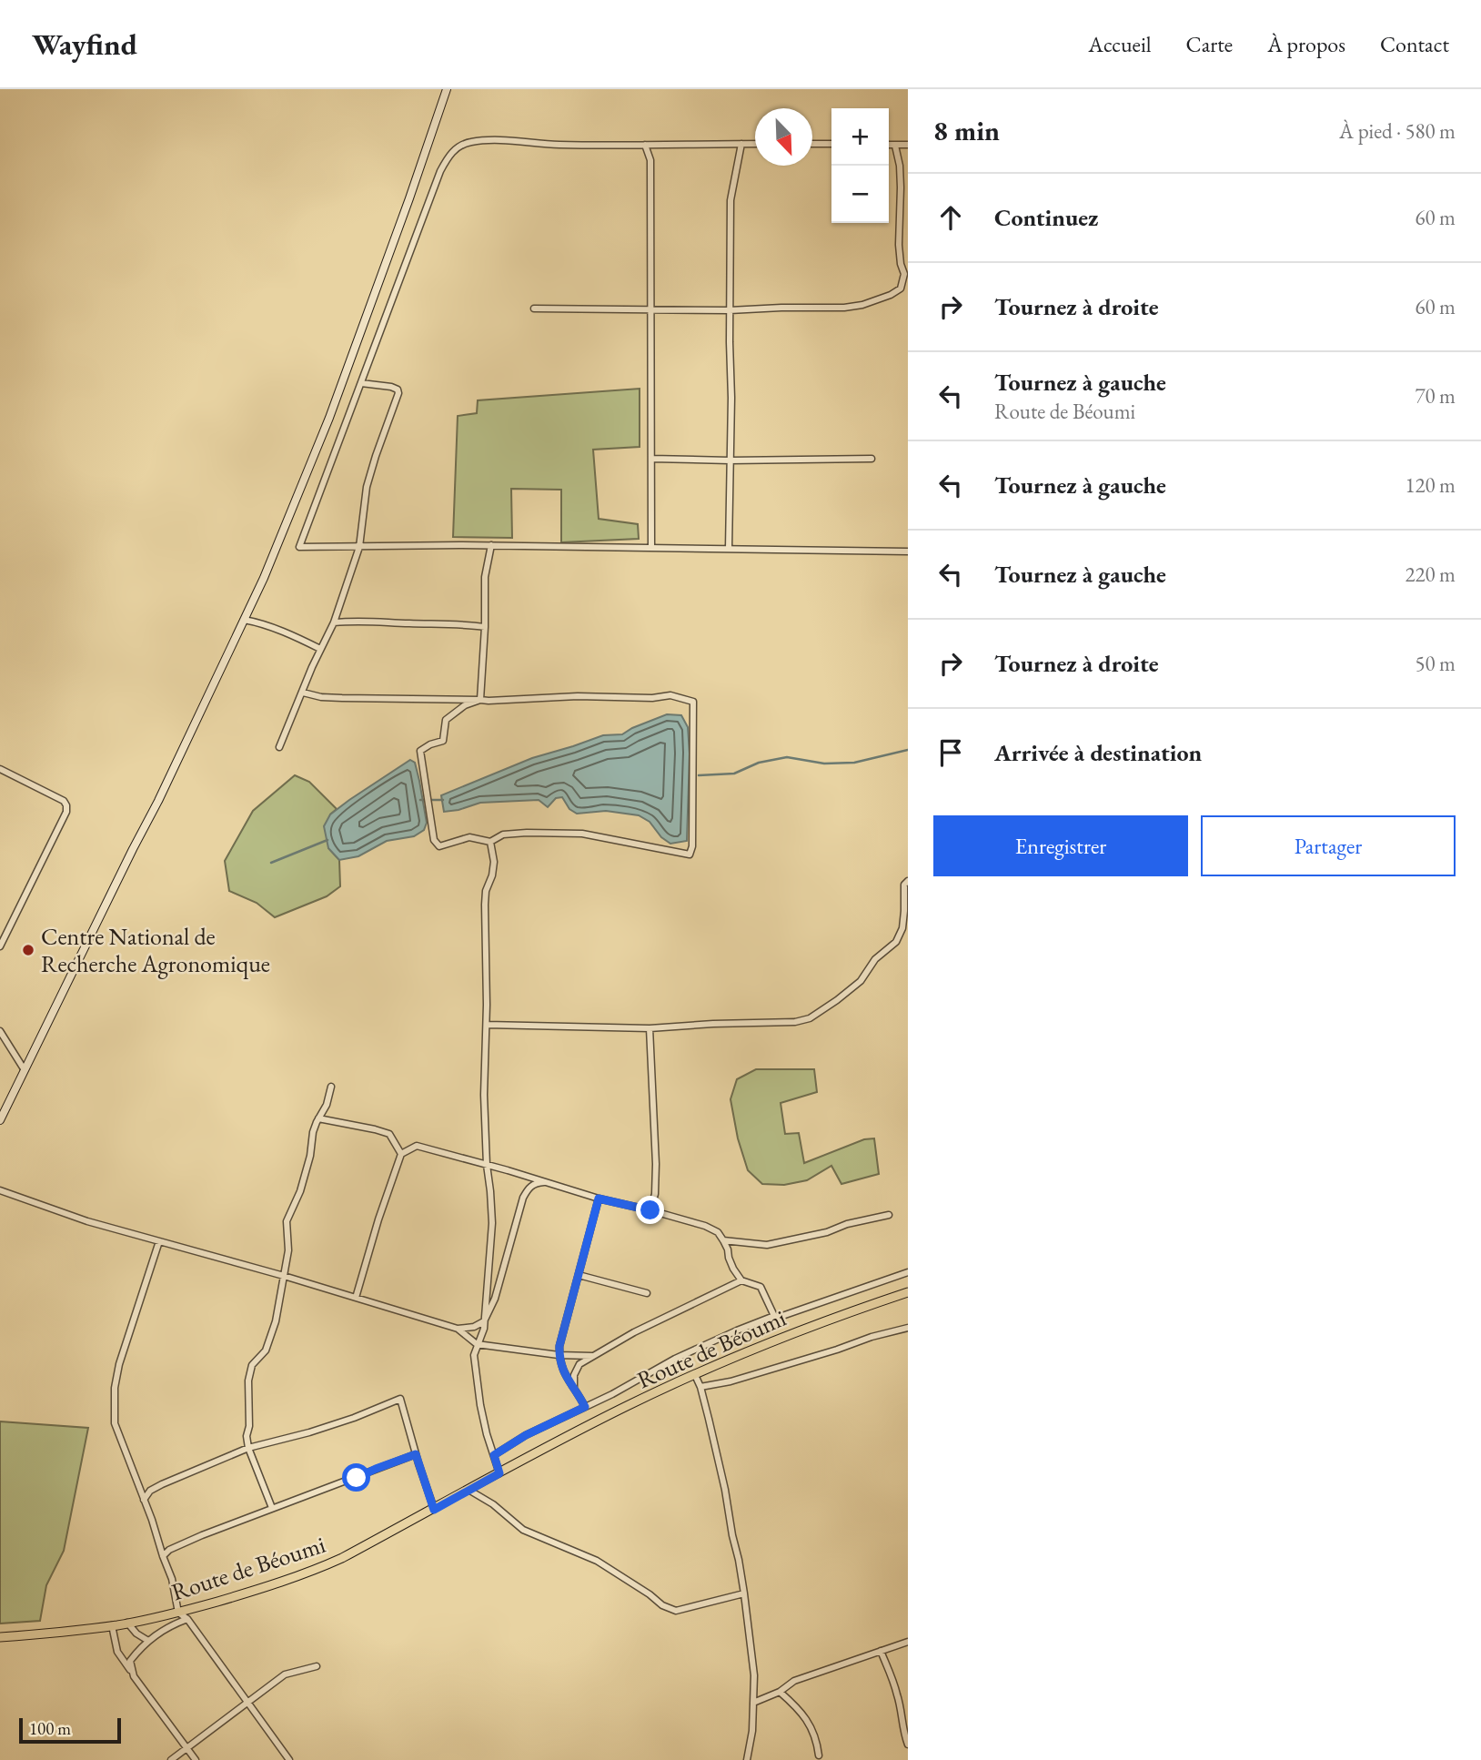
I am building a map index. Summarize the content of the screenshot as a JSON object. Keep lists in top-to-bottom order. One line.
{"streets":{"main road":["Route de Béoumi"]},"places":["Centre National de Recherche Agronomique"],"scale_bar":"100 m","north":"bottom right","page":{"header":"Wayfind","nav":["Accueil","Carte","À propos","Contact"],"heading":["8 min","À pied · 580 m"],"map_buttons":["+","−"],"list":[["Continuez","60 m"],["Tournez à droite","60 m"],["Tournez à gauche","Route de Béoumi","70 m"],["Tournez à gauche","120 m"],["Tournez à gauche","220 m"],["Tournez à droite","50 m"],"Arrivée à destination"],"buttons":["Enregistrer","Partager"],"scale":"100 m"}}
